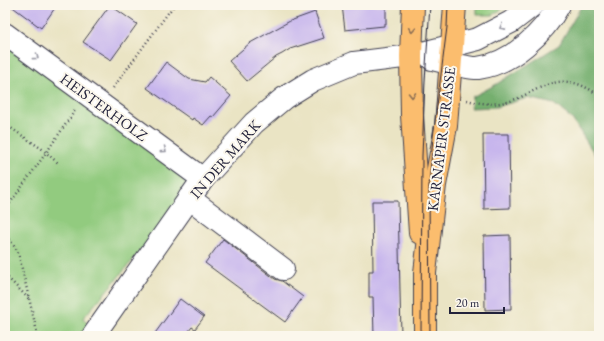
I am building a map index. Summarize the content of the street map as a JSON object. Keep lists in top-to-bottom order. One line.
{"streets":{"main road":["KARNAPER STRASSE"],"street":["HEISTERHOLZ","IN DER MARK"]},"crossings":[["HEISTERHOLZ","IN DER MARK"],["KARNAPER STRASSE","IN DER MARK"]],"one_way":["HEISTERHOLZ"],"scale_bar":"20 m"}
